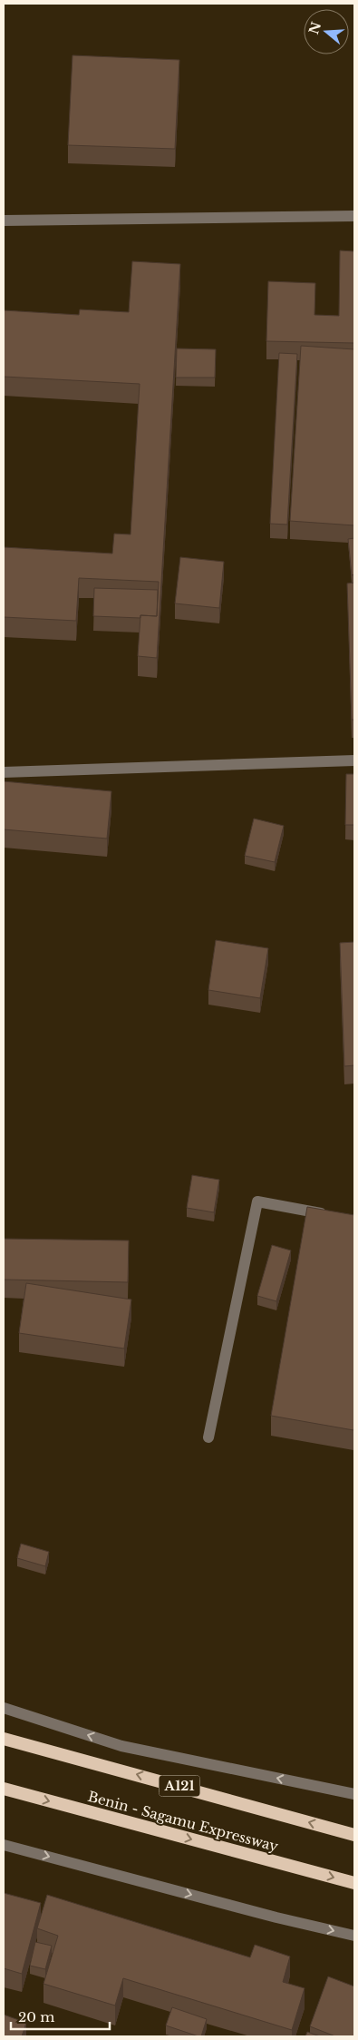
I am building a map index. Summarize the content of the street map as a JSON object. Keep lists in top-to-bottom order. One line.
{"streets":{"highway":["A121","Benin - Sagamu Expressway"]},"scale_bar":"20 m","north":"left"}
